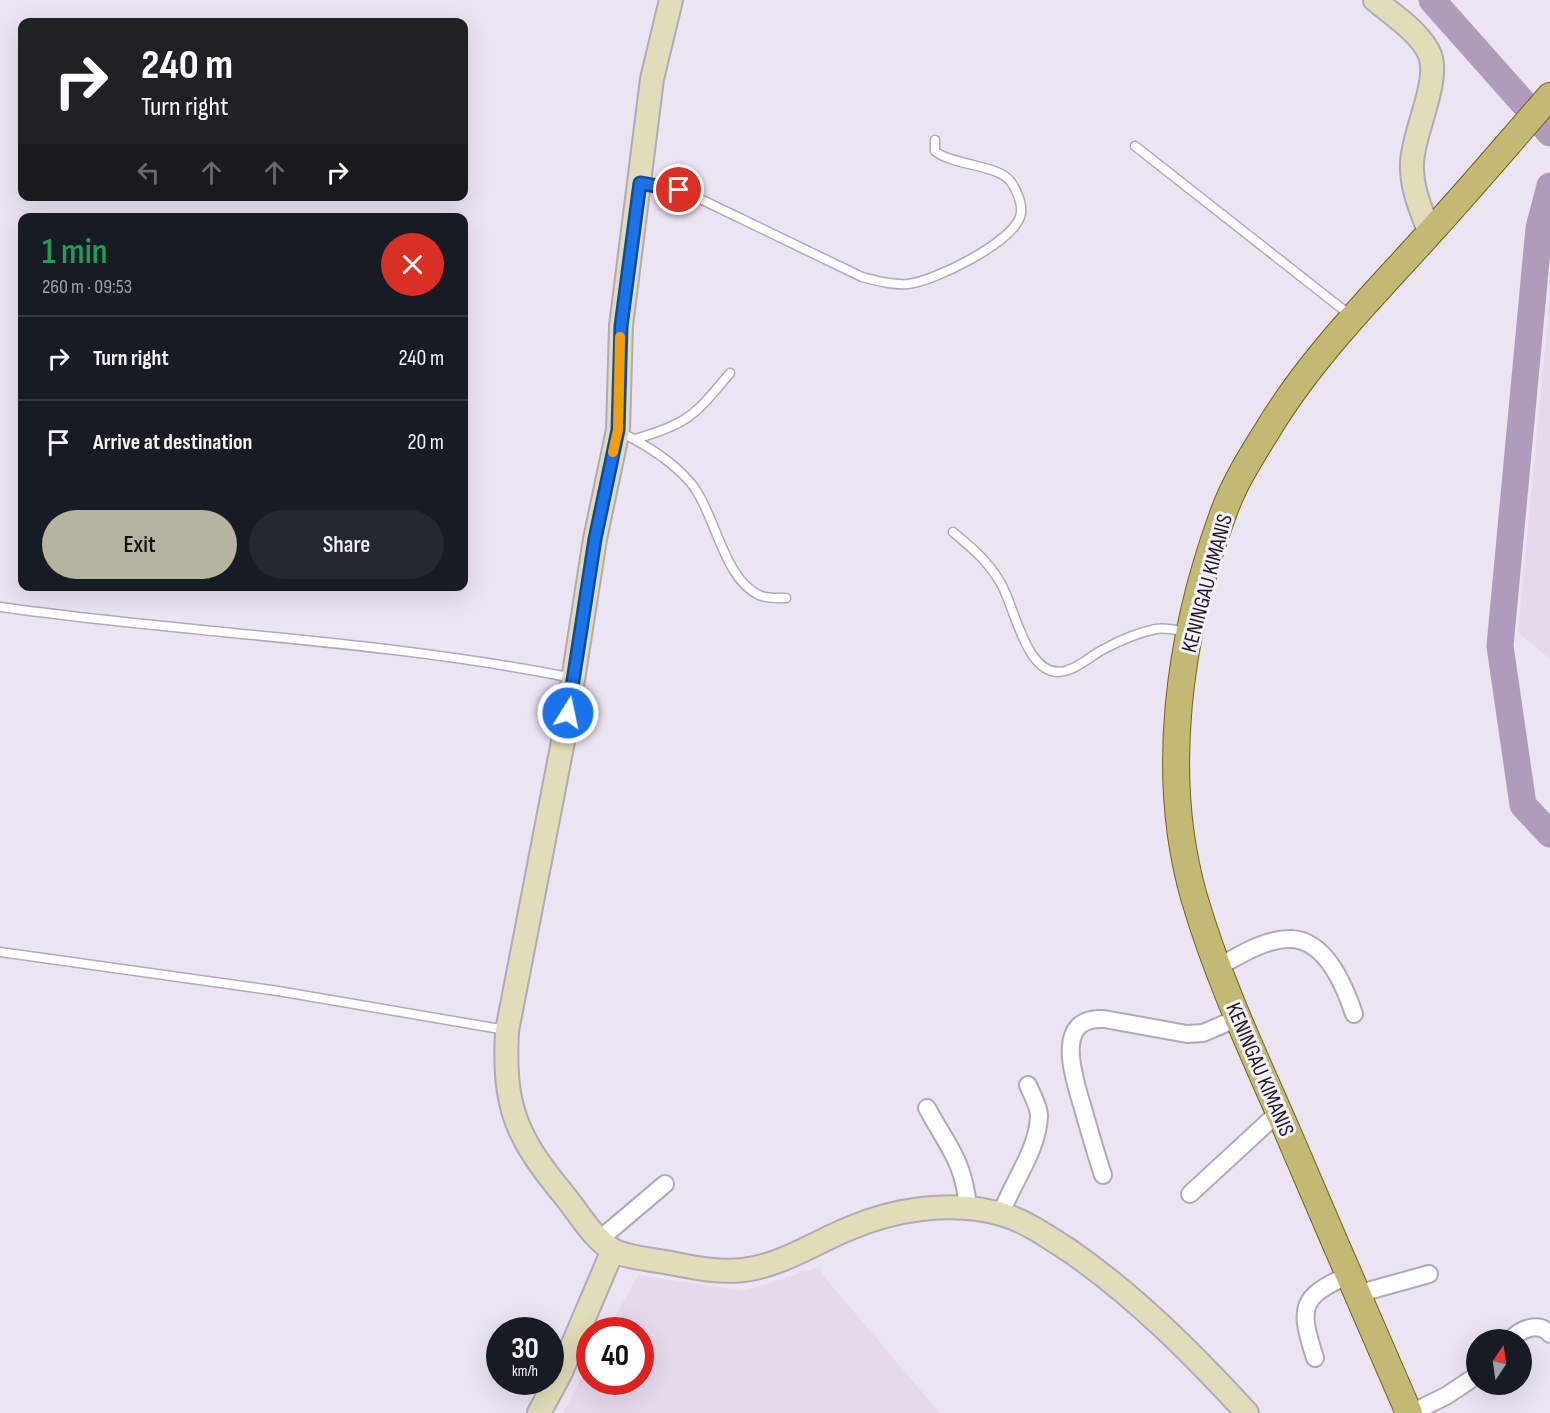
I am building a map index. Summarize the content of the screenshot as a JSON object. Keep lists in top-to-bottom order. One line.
{"streets":{"main road":["KENINGAU KIMANIS"]},"north":"top","page":{"turn":["240 m","Turn right"],"heading":["1 min","260 m · 09:53"],"list":[{"name":"Turn right","value":"240 m"},{"name":"Arrive at destination","value":"20 m"}],"buttons":["Exit","Share"],"speed":"30 km/h","limit":"40"}}
